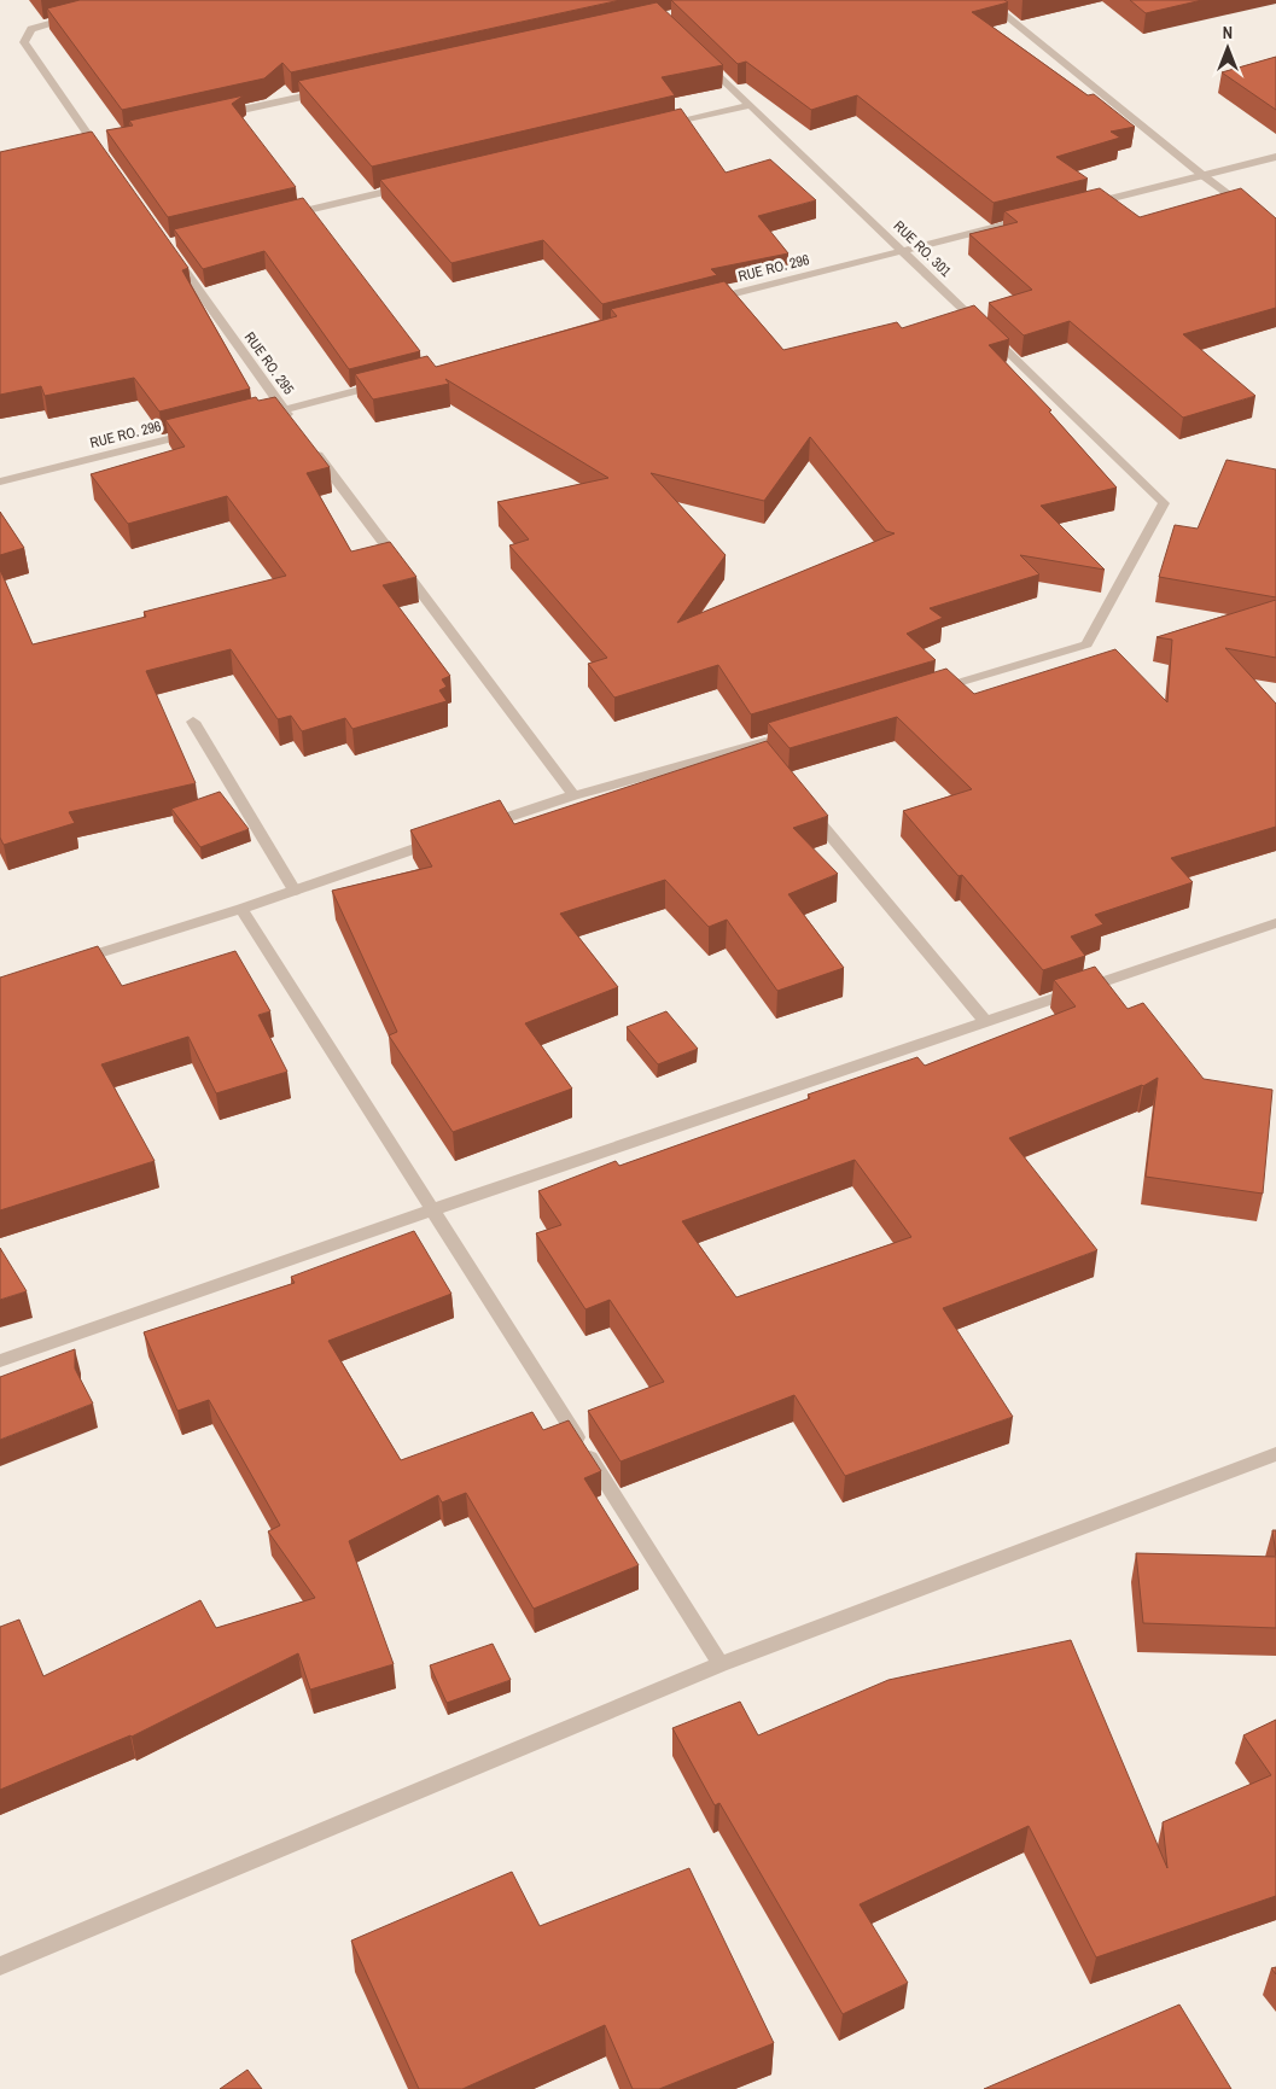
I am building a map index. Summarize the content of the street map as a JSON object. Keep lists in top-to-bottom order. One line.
{"streets":{"street":["RUE RO. 301","RUE RO. 296","RUE RO. 295"]},"crossings":[["RUE RO. 301","RUE RO. 296"]],"north":"top"}
